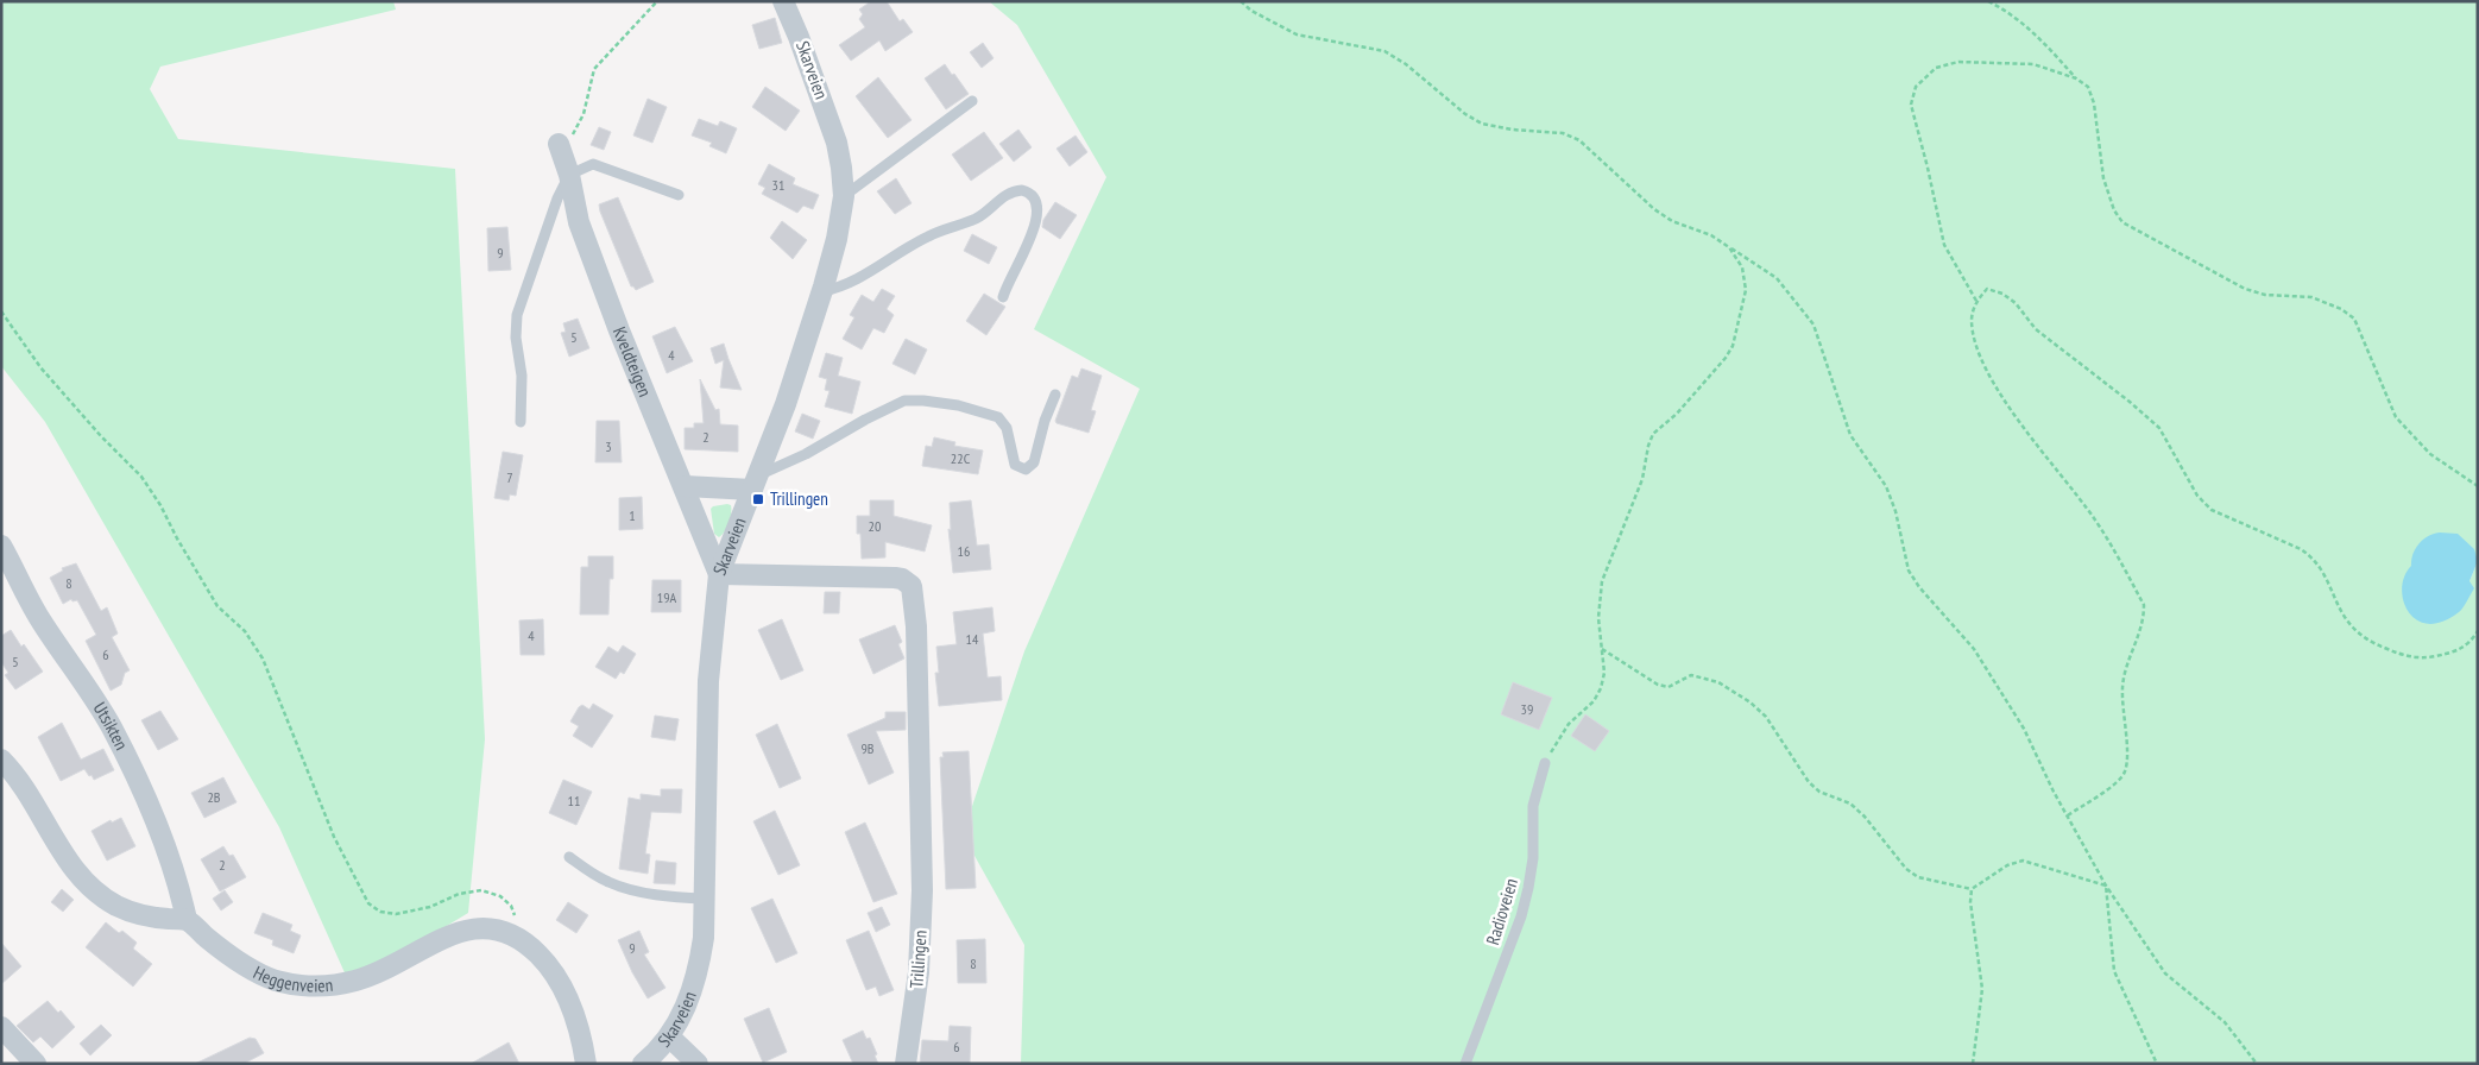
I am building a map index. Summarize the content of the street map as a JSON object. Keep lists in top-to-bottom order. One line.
{"streets":{"street":["Skarveien","Kveldteigen","Utsikten","Trillingen","Heggenveien"],"lane":["Radioveien"]},"crossings":[["Skarveien","Kveldteigen"],["Skarveien","Trillingen"],["Kveldteigen","Trillingen"],["Utsikten","Heggenveien"]],"places":{"transit":["Trillingen"]},"house_numbers":["31","9","5","4","2","3","22C","7","1","20","16","8","19A","4","14","6","5","39","9B","2B","11","2","9","8","6"]}
